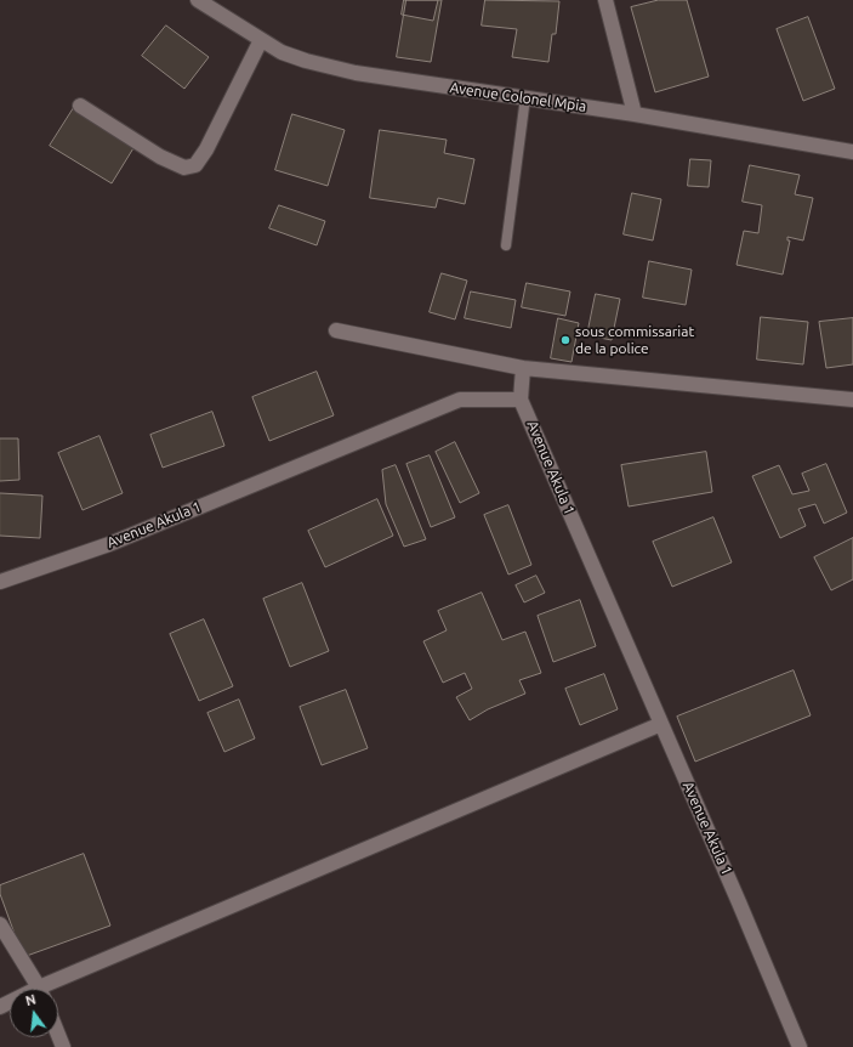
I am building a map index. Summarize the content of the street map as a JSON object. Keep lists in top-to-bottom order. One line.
{"streets":{"street":["Avenue Colonel Mpia","Avenue Akula 1"]},"places":["sous commissariat de la police"],"north":"top"}
